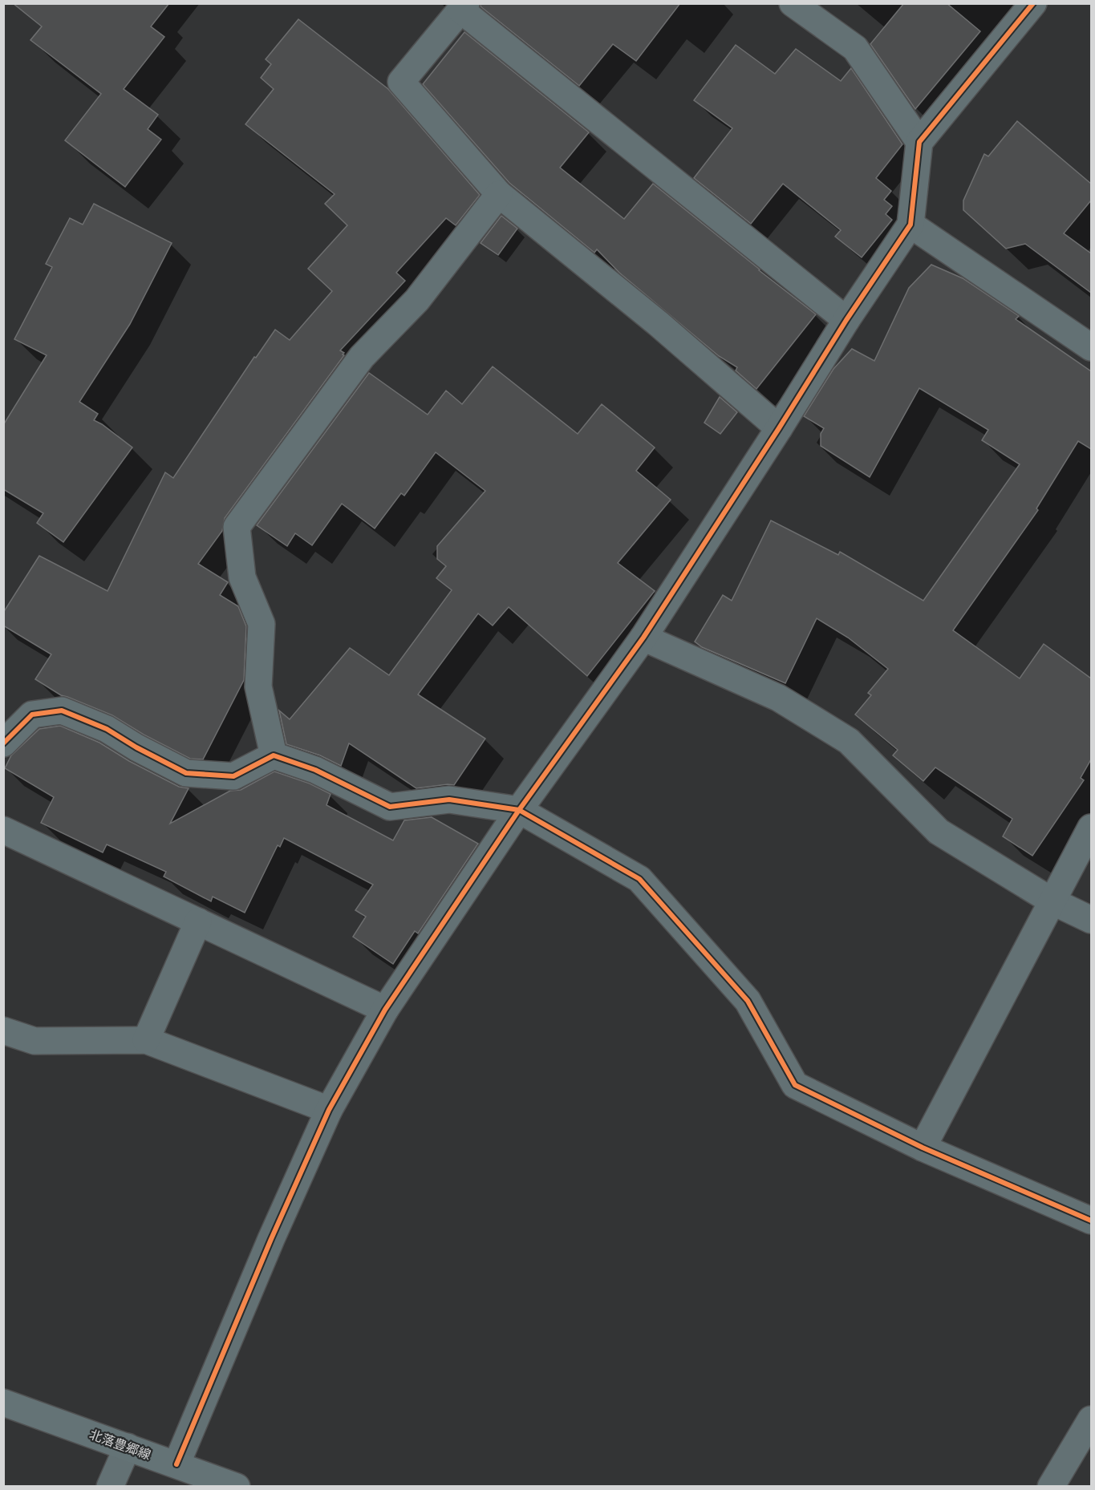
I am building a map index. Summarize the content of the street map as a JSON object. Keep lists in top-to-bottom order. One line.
{"streets":{"main road":["北落豊郷線"]}}
